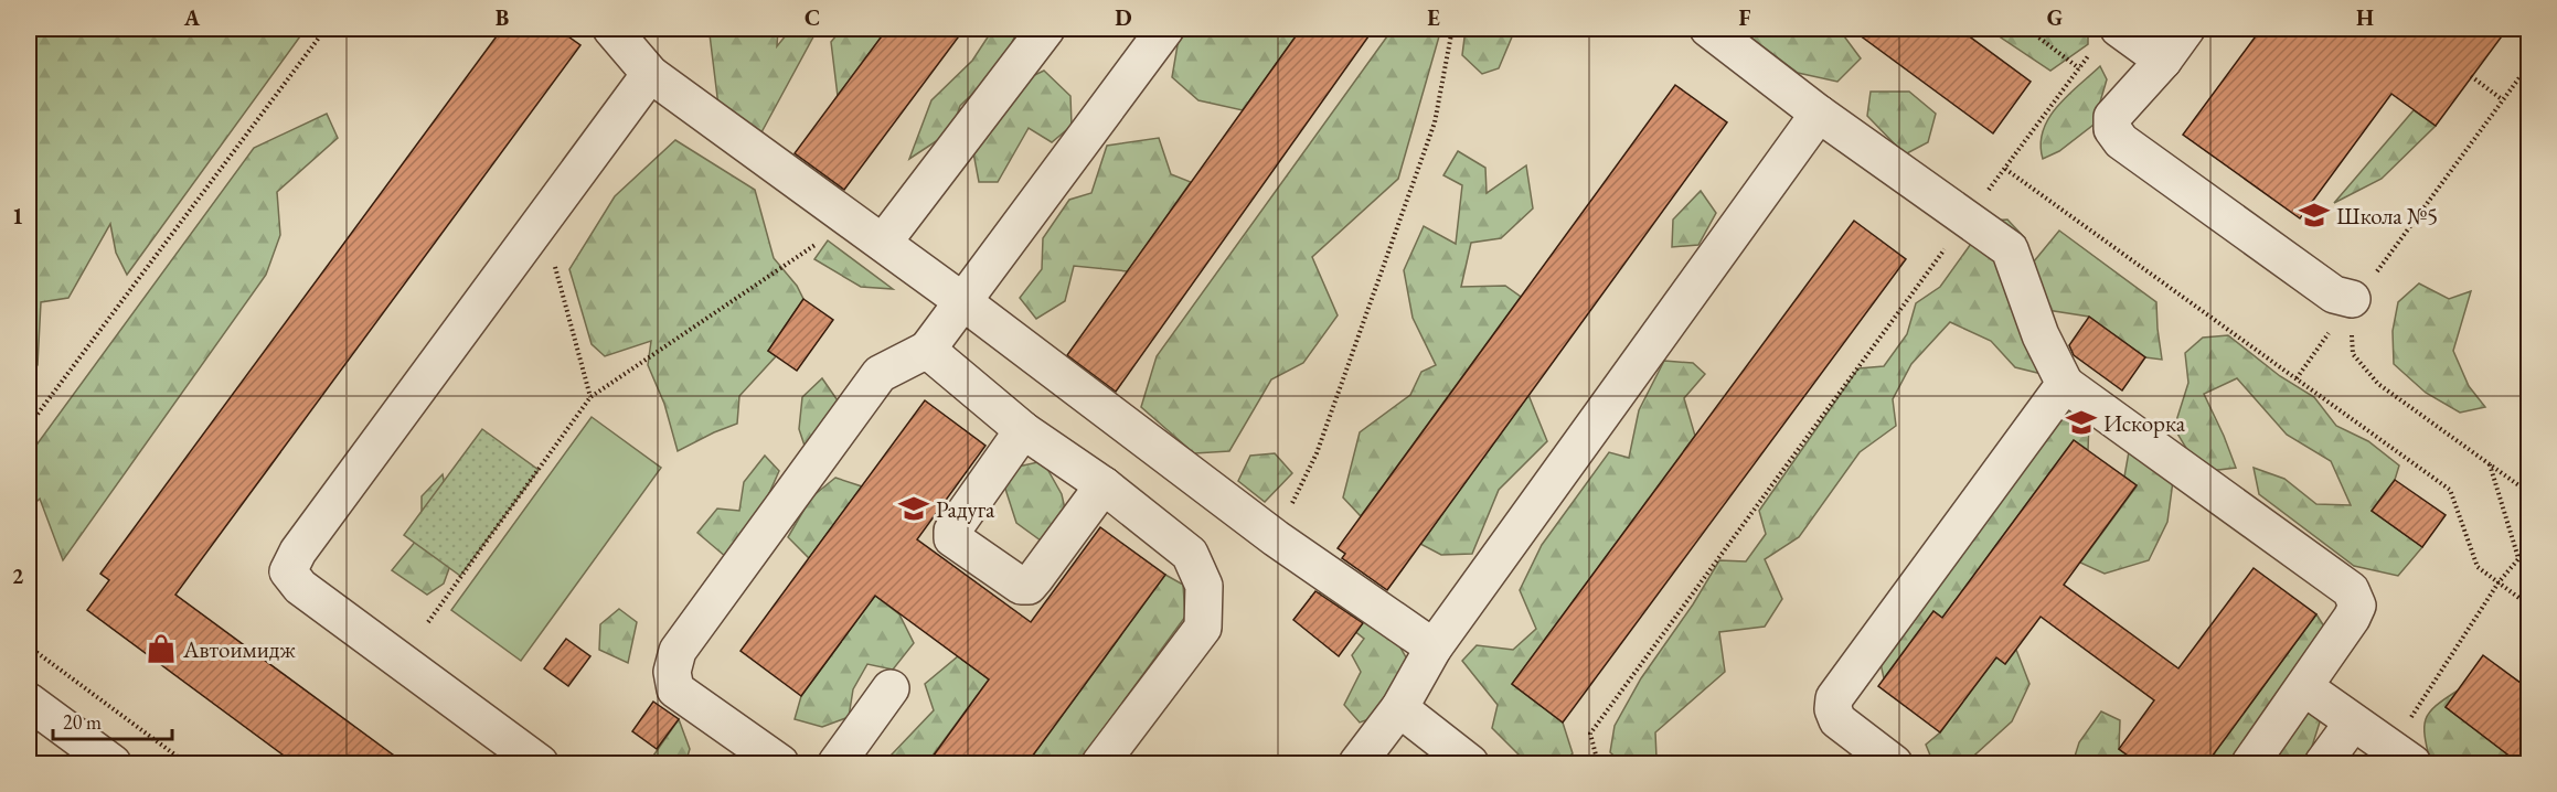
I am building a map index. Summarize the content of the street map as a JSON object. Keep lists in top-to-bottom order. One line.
{"places":{"school or university":["Школа №5","Искорка","Радуга"],"shop":["Автоимидж"]},"scale_bar":"20 m","grid":{"columns":["A","B","C","D","E","F","G","H"],"rows":["1","2"]}}
